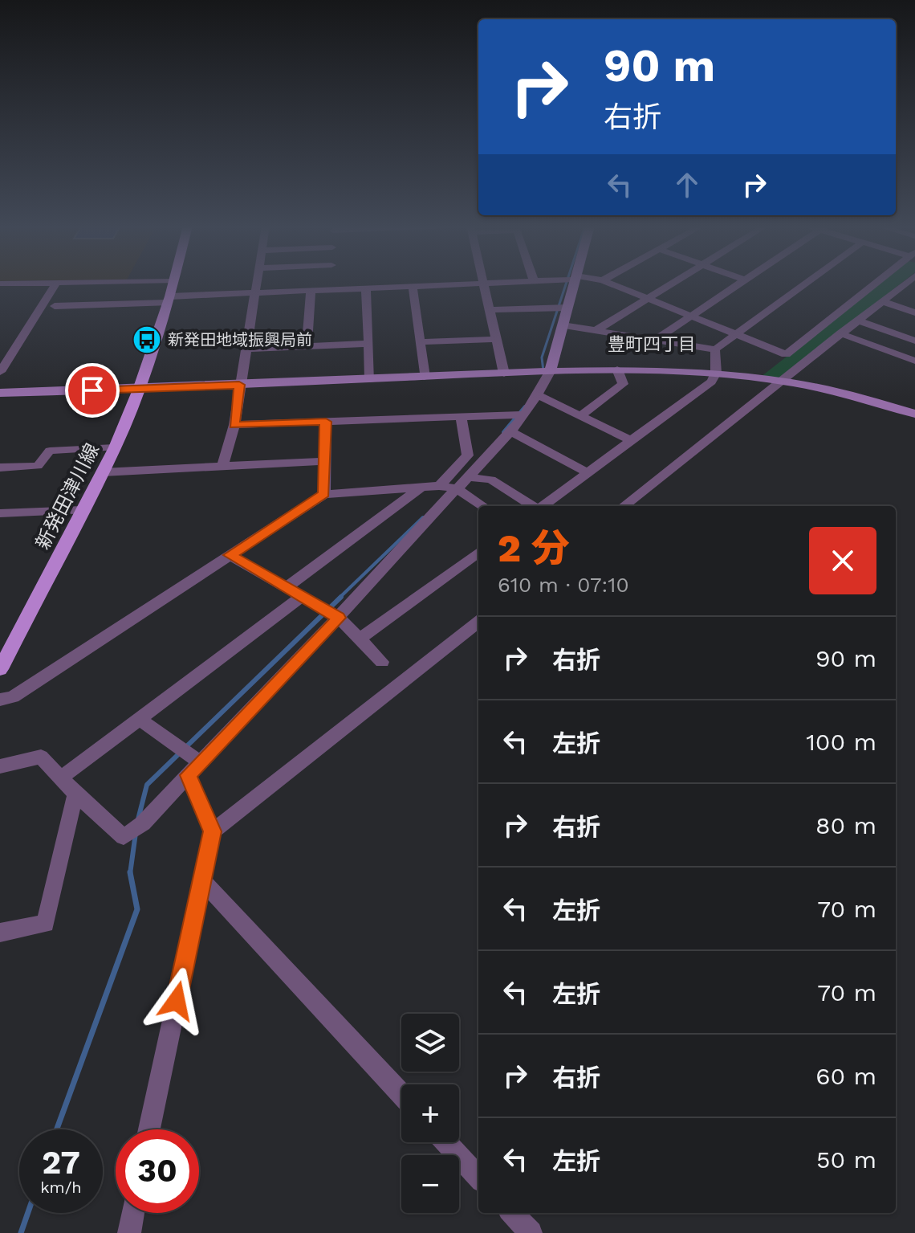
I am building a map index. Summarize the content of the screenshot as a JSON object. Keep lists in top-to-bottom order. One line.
{"streets":{"main road":["新発田津川線"]},"districts":["豊町四丁目"],"places":{"bus stop":["新発田地域振興局前"]},"page":{"turn":["90 m","右折"],"heading":["2 分","610 m · 07:10"],"list":[{"name":"右折","value":"90 m"},{"name":"左折","value":"100 m"},{"name":"右折","value":"80 m"},{"name":"左折","value":"70 m"},{"name":"左折","value":"70 m"},{"name":"右折","value":"60 m"},{"name":"左折","value":"50 m"}],"map_buttons":["+","−"],"speed":"27 km/h","limit":"30"}}
